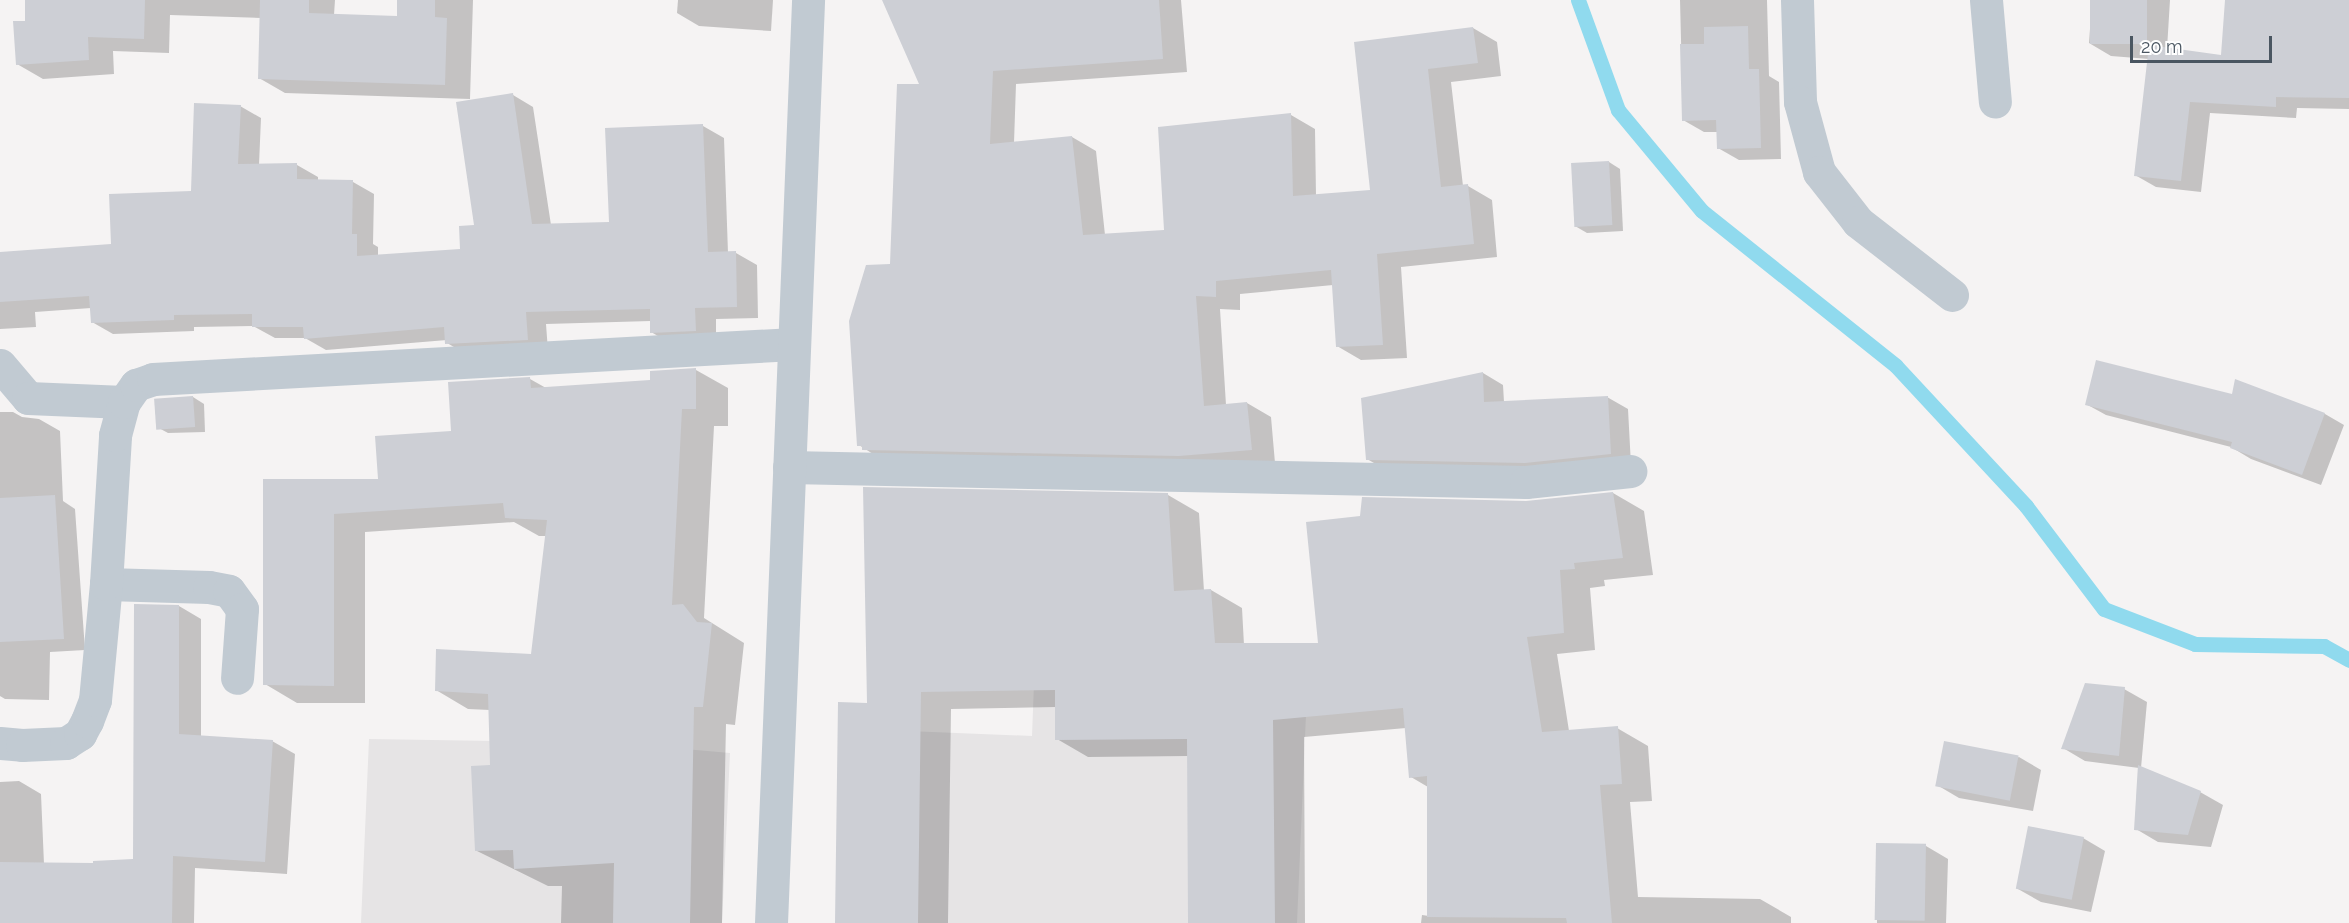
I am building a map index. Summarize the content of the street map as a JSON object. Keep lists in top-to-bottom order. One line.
{"scale_bar":"20 m"}
